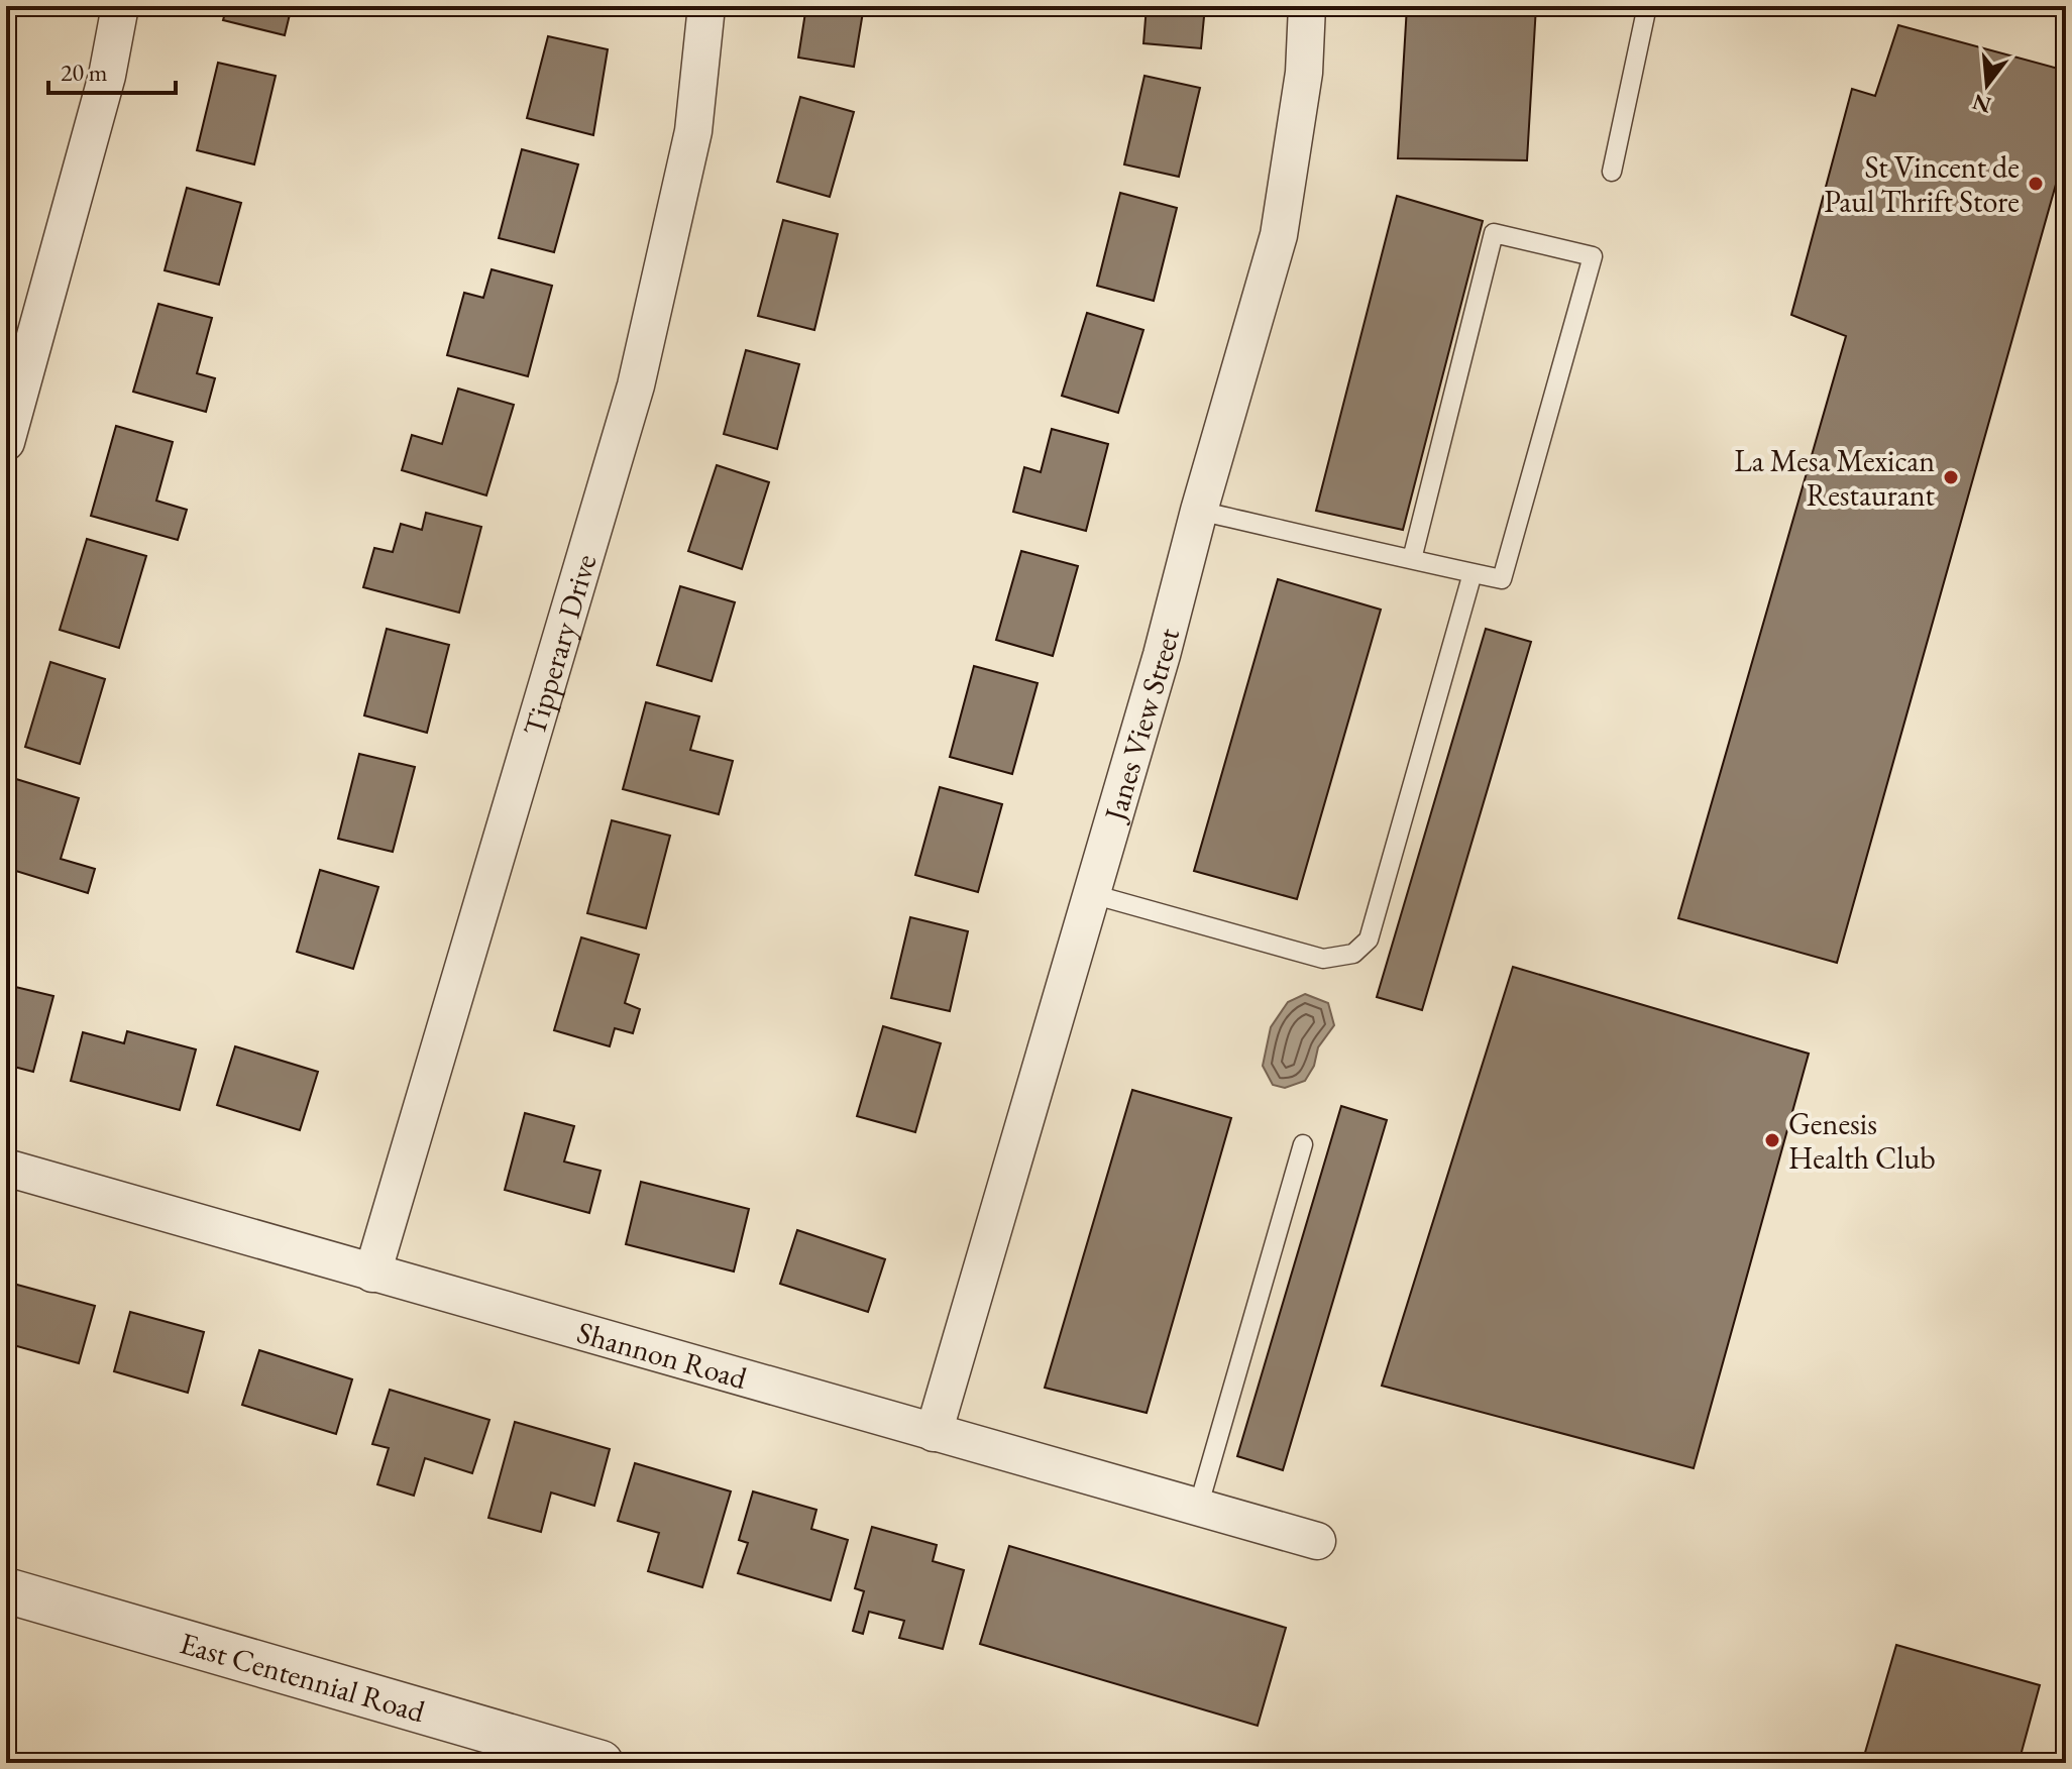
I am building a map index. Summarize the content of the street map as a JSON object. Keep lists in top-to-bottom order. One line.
{"streets":{"street":["Tipperary Drive","Janes View Street","Shannon Road","East Centennial Road"]},"crossings":[["Tipperary Drive","Shannon Road"],["Janes View Street","Shannon Road"]],"places":["St Vincent de Paul Thrift Store","La Mesa Mexican Restaurant","Genesis Health Club"],"scale_bar":"20 m","north":"bottom"}
